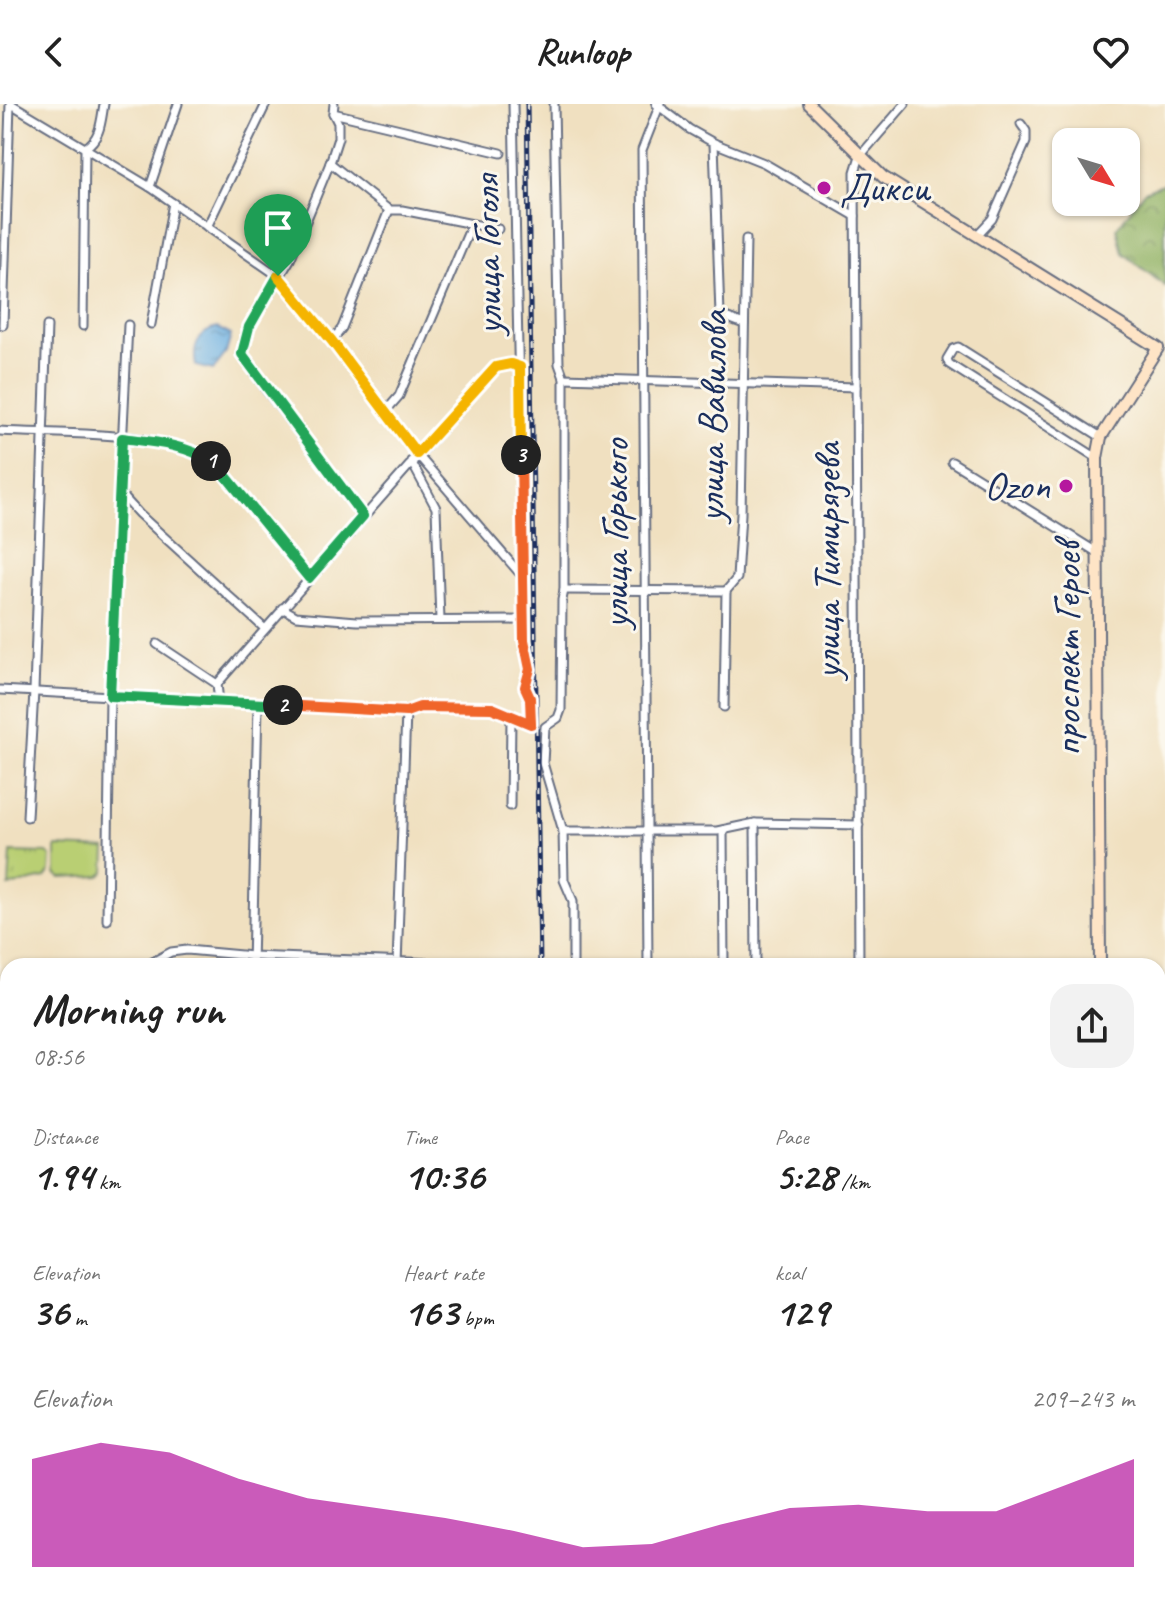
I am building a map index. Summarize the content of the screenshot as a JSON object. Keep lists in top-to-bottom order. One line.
{"streets":{"street":["улица Гоголя","улица Вавилова","улица Горького","улица Тимирязева","проспект Героев"]},"places":["Дикси","Ozon"],"north":"bottom right","page":{"header":"Runloop","pins":["3","1","2"],"heading":["Morning run","08:56"],"stats":[["Distance","1.94 km"],["Time","10:36"],["Pace","5:28 /km"],["Elevation","36 m"],["Heart rate","163 bpm"],["kcal","129"]],"chart":["Elevation","209–243 m"]}}
